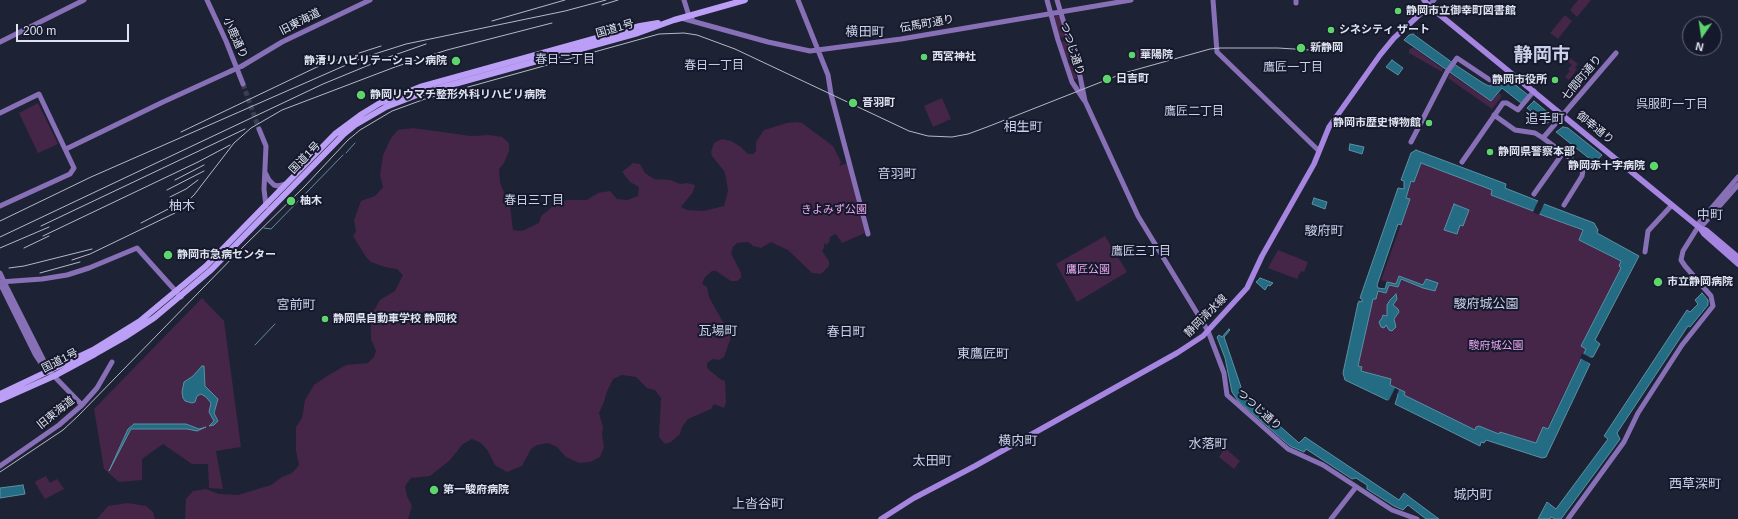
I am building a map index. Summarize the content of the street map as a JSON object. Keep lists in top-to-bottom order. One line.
{"streets":{"highway":["国道1号"],"main road":["御幸通り","静岡清水線"],"street":["旧東海道","伝馬町通り","小鹿通り","つつじ通り","七間町通り"]},"crossings":[["伝馬町通り","国道1号"],["伝馬町通り","つつじ通り"],["つつじ通り","静岡清水線"],["七間町通り","御幸通り"],["御幸通り","静岡清水線"]],"districts":["横田町","静岡市","春日二丁目","春日一丁目","鷹匠一丁目","呉服町一丁目","鷹匠二丁目","追手町","相生町","音羽町","春日三丁目","柚木","中町","駿府町","鷹匠三丁目","駿府城公園","宮前町","瓦場町","春日町","東鷹匠町","横内町","水落町","太田町","西草深町","城内町","上沓谷町"],"parks":["きよみず公園","鷹匠公園","駿府城公園"],"places":["静岡市立御幸町図書館","シネシティ ザート","新静岡","華陽院","西宮神社","静清リハビリテーション病院","日吉町","静岡市役所","静岡リウマチ整形外科リハビリ病院","音羽町","静岡市歴史博物館","静岡県警察本部","静岡赤十字病院","柚木","静岡市急病センター","市立静岡病院","静岡県自動車学校 静岡校","第一駿府病院"],"scale_bar":"200 m","north":"bottom"}
